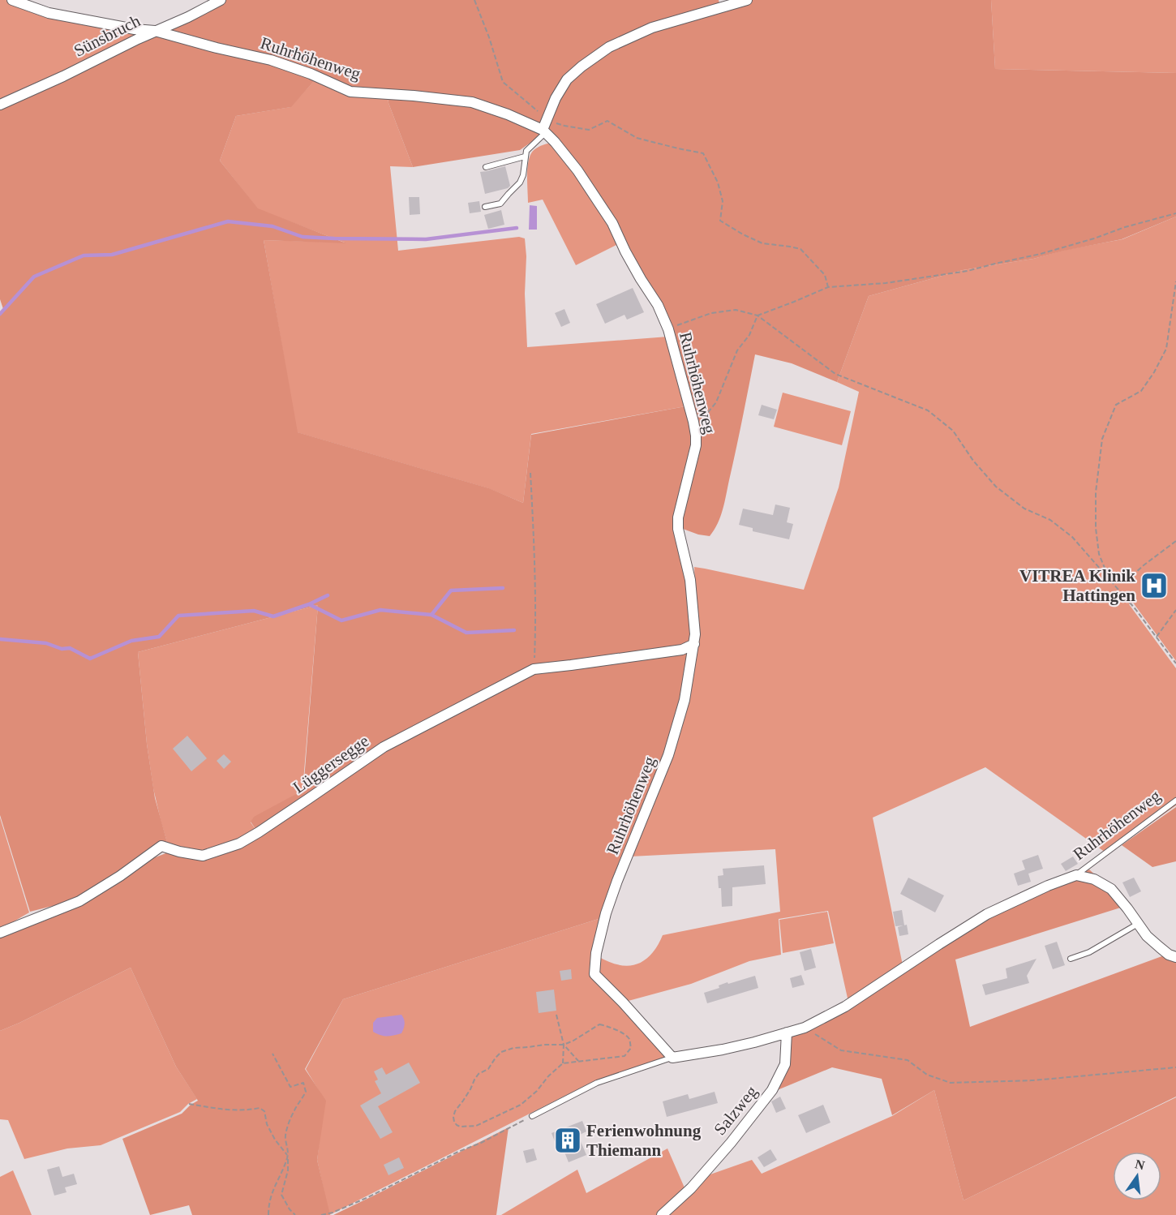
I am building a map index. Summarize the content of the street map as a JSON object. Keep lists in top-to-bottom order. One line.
{"streets":{"street":["Sünsbruch","Ruhrhöhenweg","Lüggersegge","Salzweg"]},"crossings":[["Sünsbruch","Ruhrhöhenweg"],["Ruhrhöhenweg","Lüggersegge"],["Ruhrhöhenweg","Salzweg"]],"places":{"hospital":["VITREA Klinik Hattingen"],"building":["Ferienwohnung Thiemann"]},"north":"top"}
